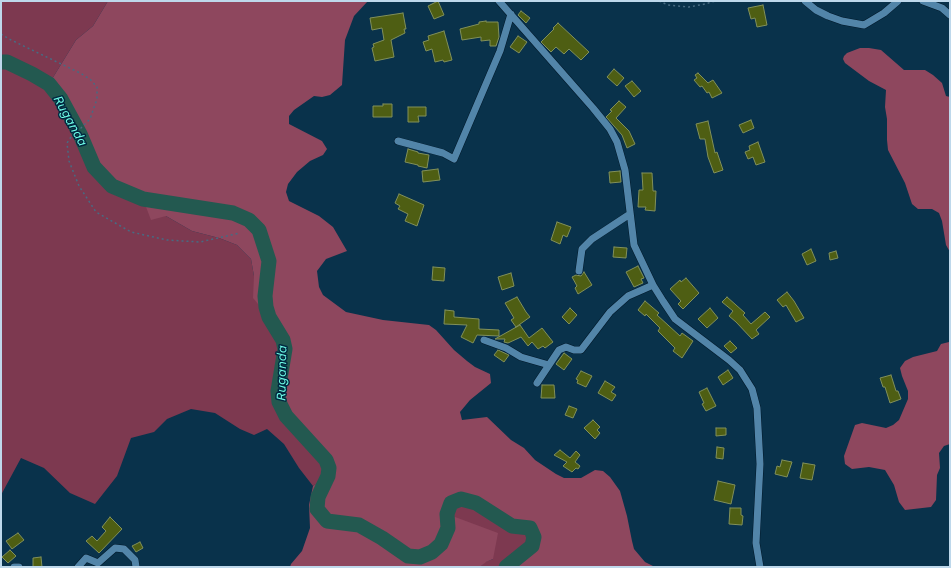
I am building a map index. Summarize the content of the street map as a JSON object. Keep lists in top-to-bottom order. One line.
{"water":["Ruganda"]}
